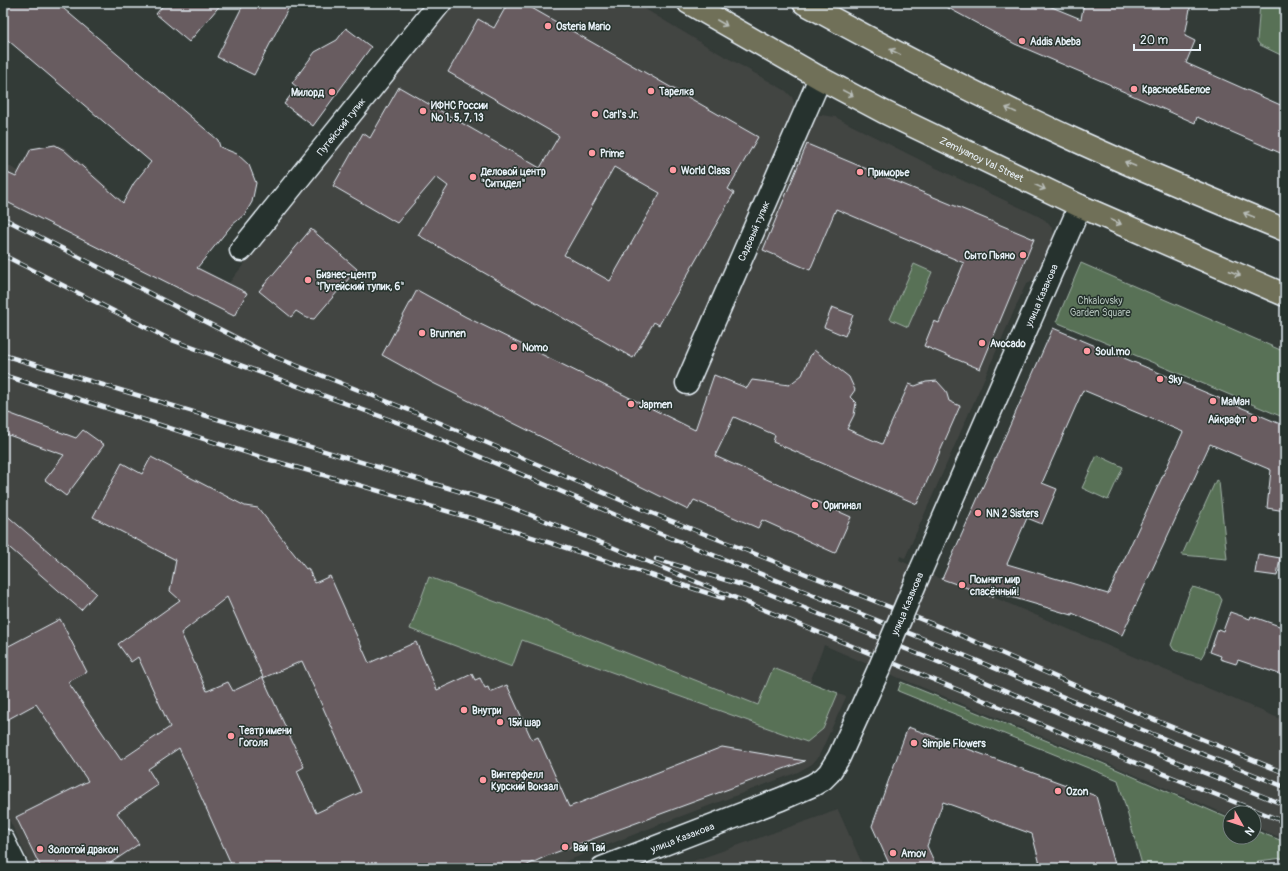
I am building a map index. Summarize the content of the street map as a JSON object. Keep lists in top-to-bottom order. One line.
{"streets":{"main road":["Zemlyanoy Val Street"],"street":["Путейский тупик","Садовый тупик","улица Казакова"]},"crossings":[["Zemlyanoy Val Street","Садовый тупик"],["Zemlyanoy Val Street","улица Казакова"]],"parks":["Chkalovsky Garden Square"],"places":["Osteria Mario","Addis Abeba","Красное&Белое","Тарелка","Милорд","ИФНС России № 1, 5, 7, 13","Carl's Jr.","Prime","World Class","Приморье","Деловой центр \"Ситидел\"","Сыто Пьяно","Бизнес-центр \"Путейский тупик, 6\"","Brunnen","Avocado","Nomo","Soul.mo","Sky","МаМан","Japmen","Айкрафт","Оригинал","NN 2 Sisters","Помнит мир спасённый!","Внутри","15й шар","Театр имени Гоголя","Simple Flowers","Винтерфелл Курский Вокзал","Ozon","Вай Тай","Золотой дракон","Amov"],"scale_bar":"20 m","north":"bottom right"}
